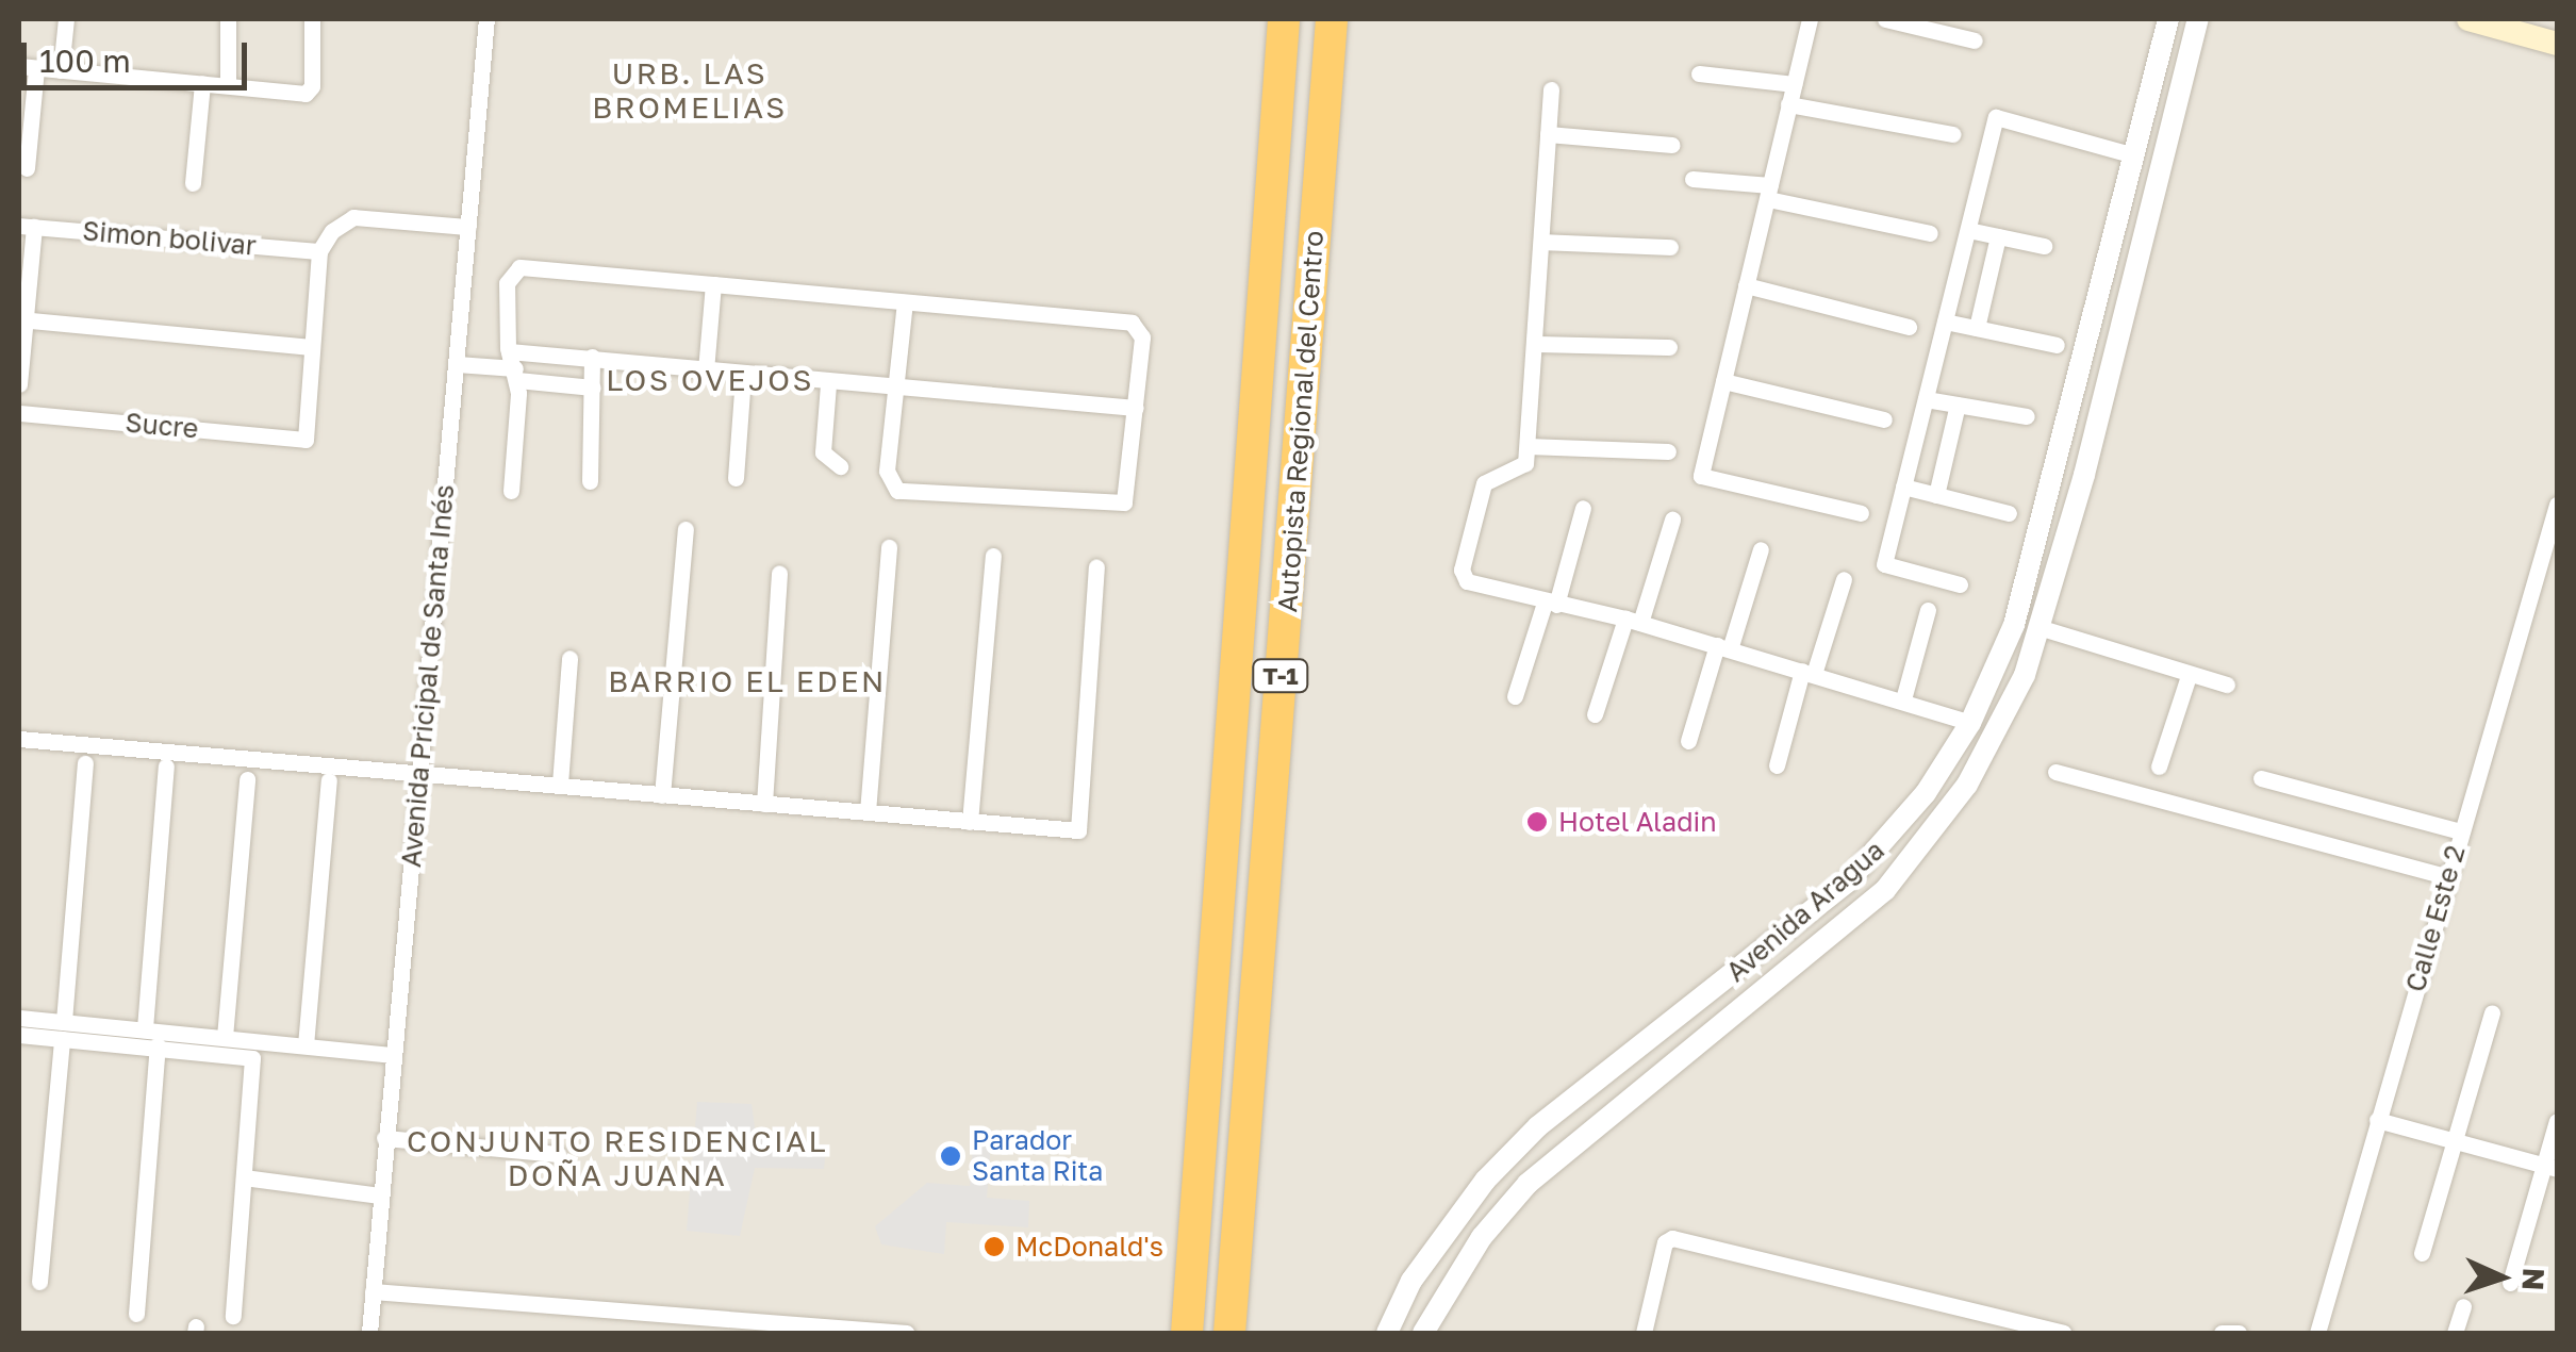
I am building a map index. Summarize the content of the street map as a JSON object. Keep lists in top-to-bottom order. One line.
{"streets":{"highway":["Autopista Regional del Centro","T-1"],"street":["Simon bolivar","Sucre","Avenida Pricipal de Santa Inés","Avenida Aragua","Calle Este 2"]},"districts":["URB. LAS BROMELIAS","LOS OVEJOS","BARRIO EL EDEN","CONJUNTO RESIDENCIAL DOÑA JUANA"],"places":["Hotel Aladin","Parador Santa Rita","McDonald's"],"scale_bar":"100 m","north":"right"}
